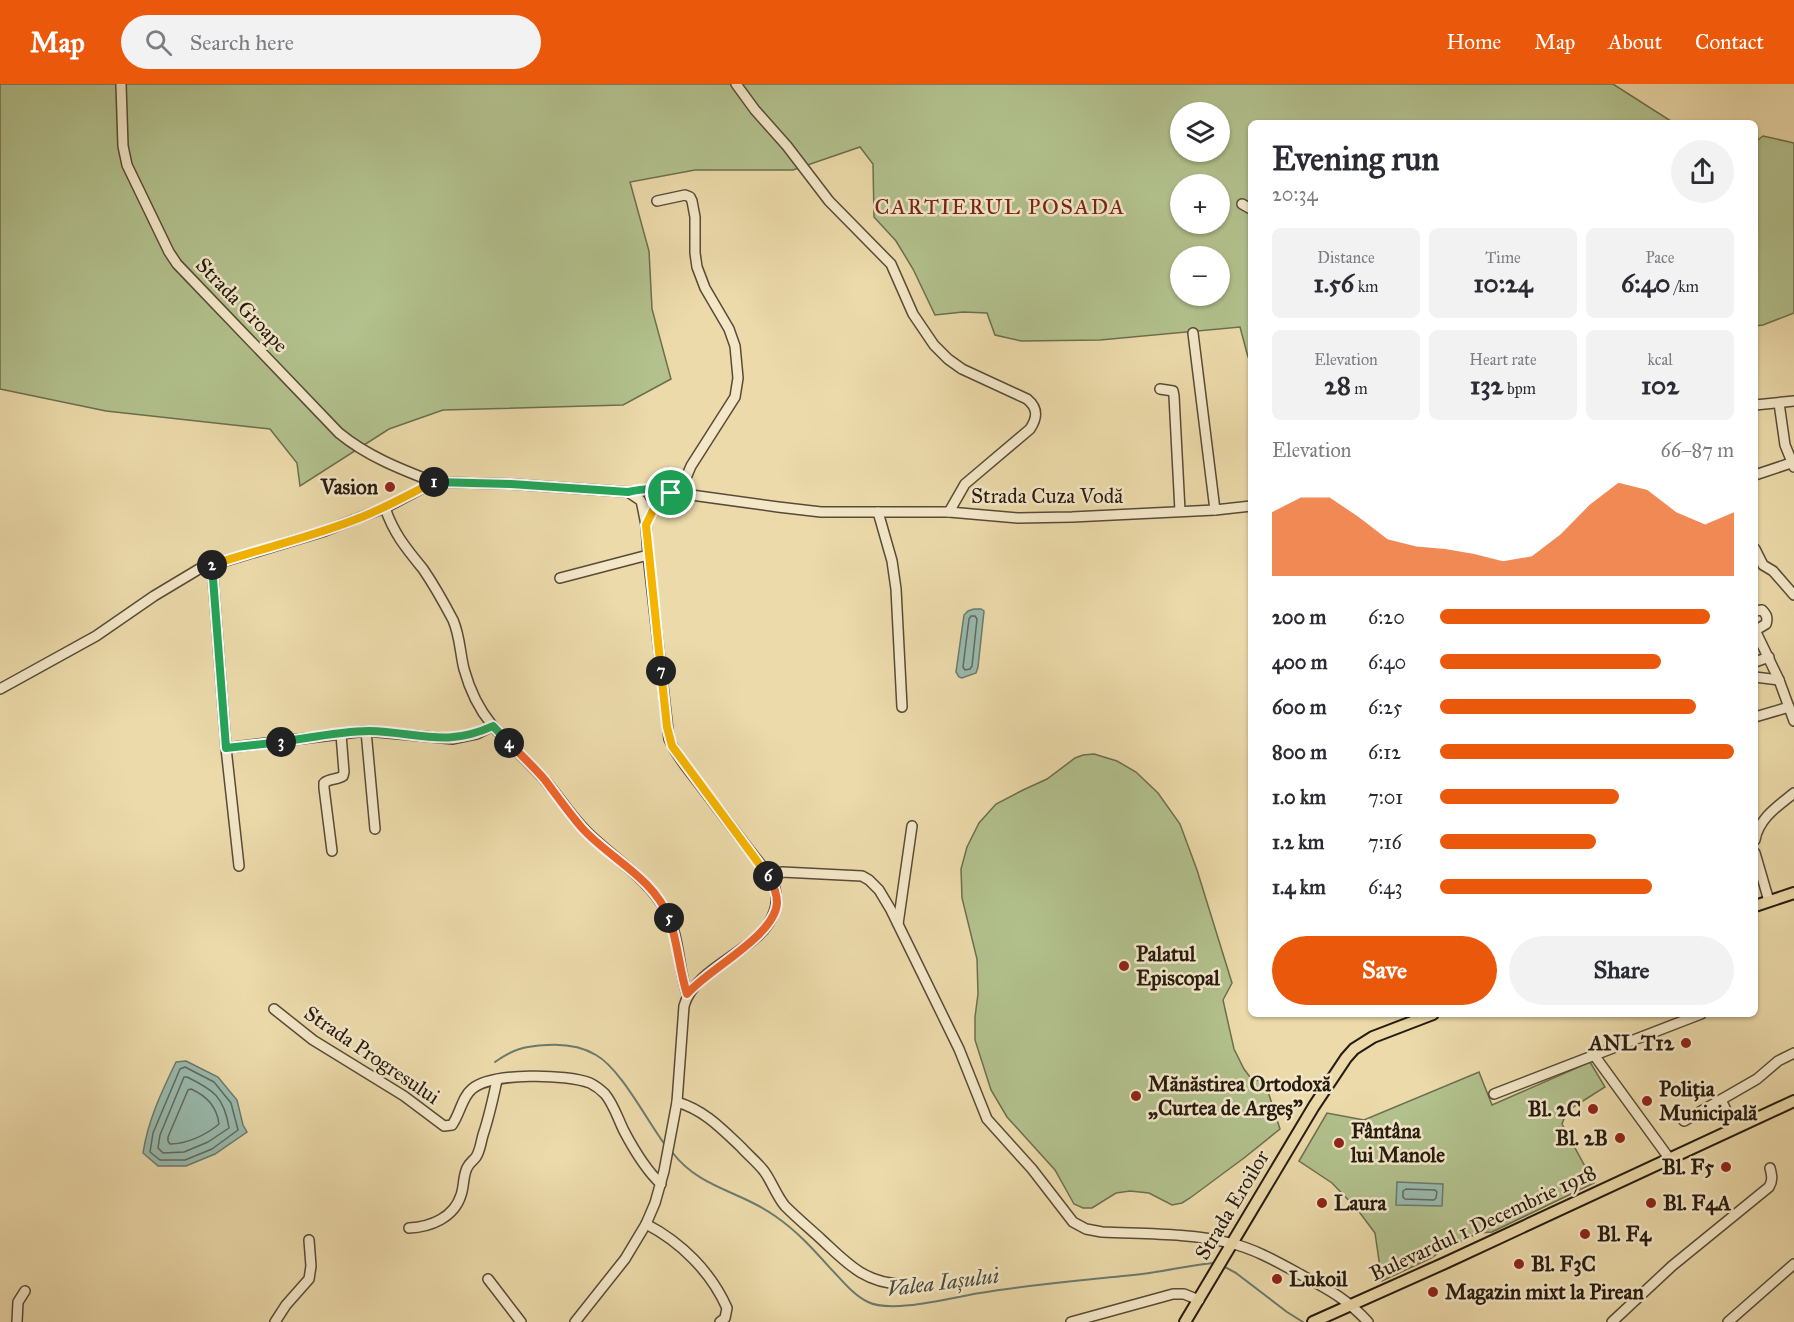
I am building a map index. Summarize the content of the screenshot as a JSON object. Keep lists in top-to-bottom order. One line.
{"streets":{"main road":["Strada Eroilor","Bulevardul 1 Decembrie 1918"],"street":["Strada Groape","Strada Cuza Vodă","Strada Progresului"]},"districts":["CARTIERUL POSADA"],"water":["Valea Iașului"],"places":["Vasion","Palatul Episcopal","ANL T12","Mănăstirea Ortodoxă „Curtea de Argeș”","Poliția Municipală","Bl. 2C","Bl. 2B","Fântâna lui Manole","Bl. F5","Laura","Bl. F4A","Bl. F4","Bl. F3C","Lukoil","Magazin mixt la Pirean"],"page":{"header":"Map","search":"Search here","nav":["Home","Map","About","Contact"],"map_buttons":["+","−"],"heading":["Evening run","20:34"],"stats":[["Distance","1.56 km"],["Time","10:24"],["Pace","6:40 /km"],["Elevation","28 m"],["Heart rate","132 bpm"],["kcal","102"]],"chart":["Elevation","66–87 m"],"pins":["1","2","7","3","4","6","5"],"list":[{"name":"200 m","note":"6:20"},{"name":"400 m","note":"6:40"},{"name":"600 m","note":"6:25"},{"name":"800 m","note":"6:12"},{"name":"1.0 km","note":"7:01"},{"name":"1.2 km","note":"7:16"},{"name":"1.4 km","note":"6:43"}],"buttons":["Save","Share"]}}
